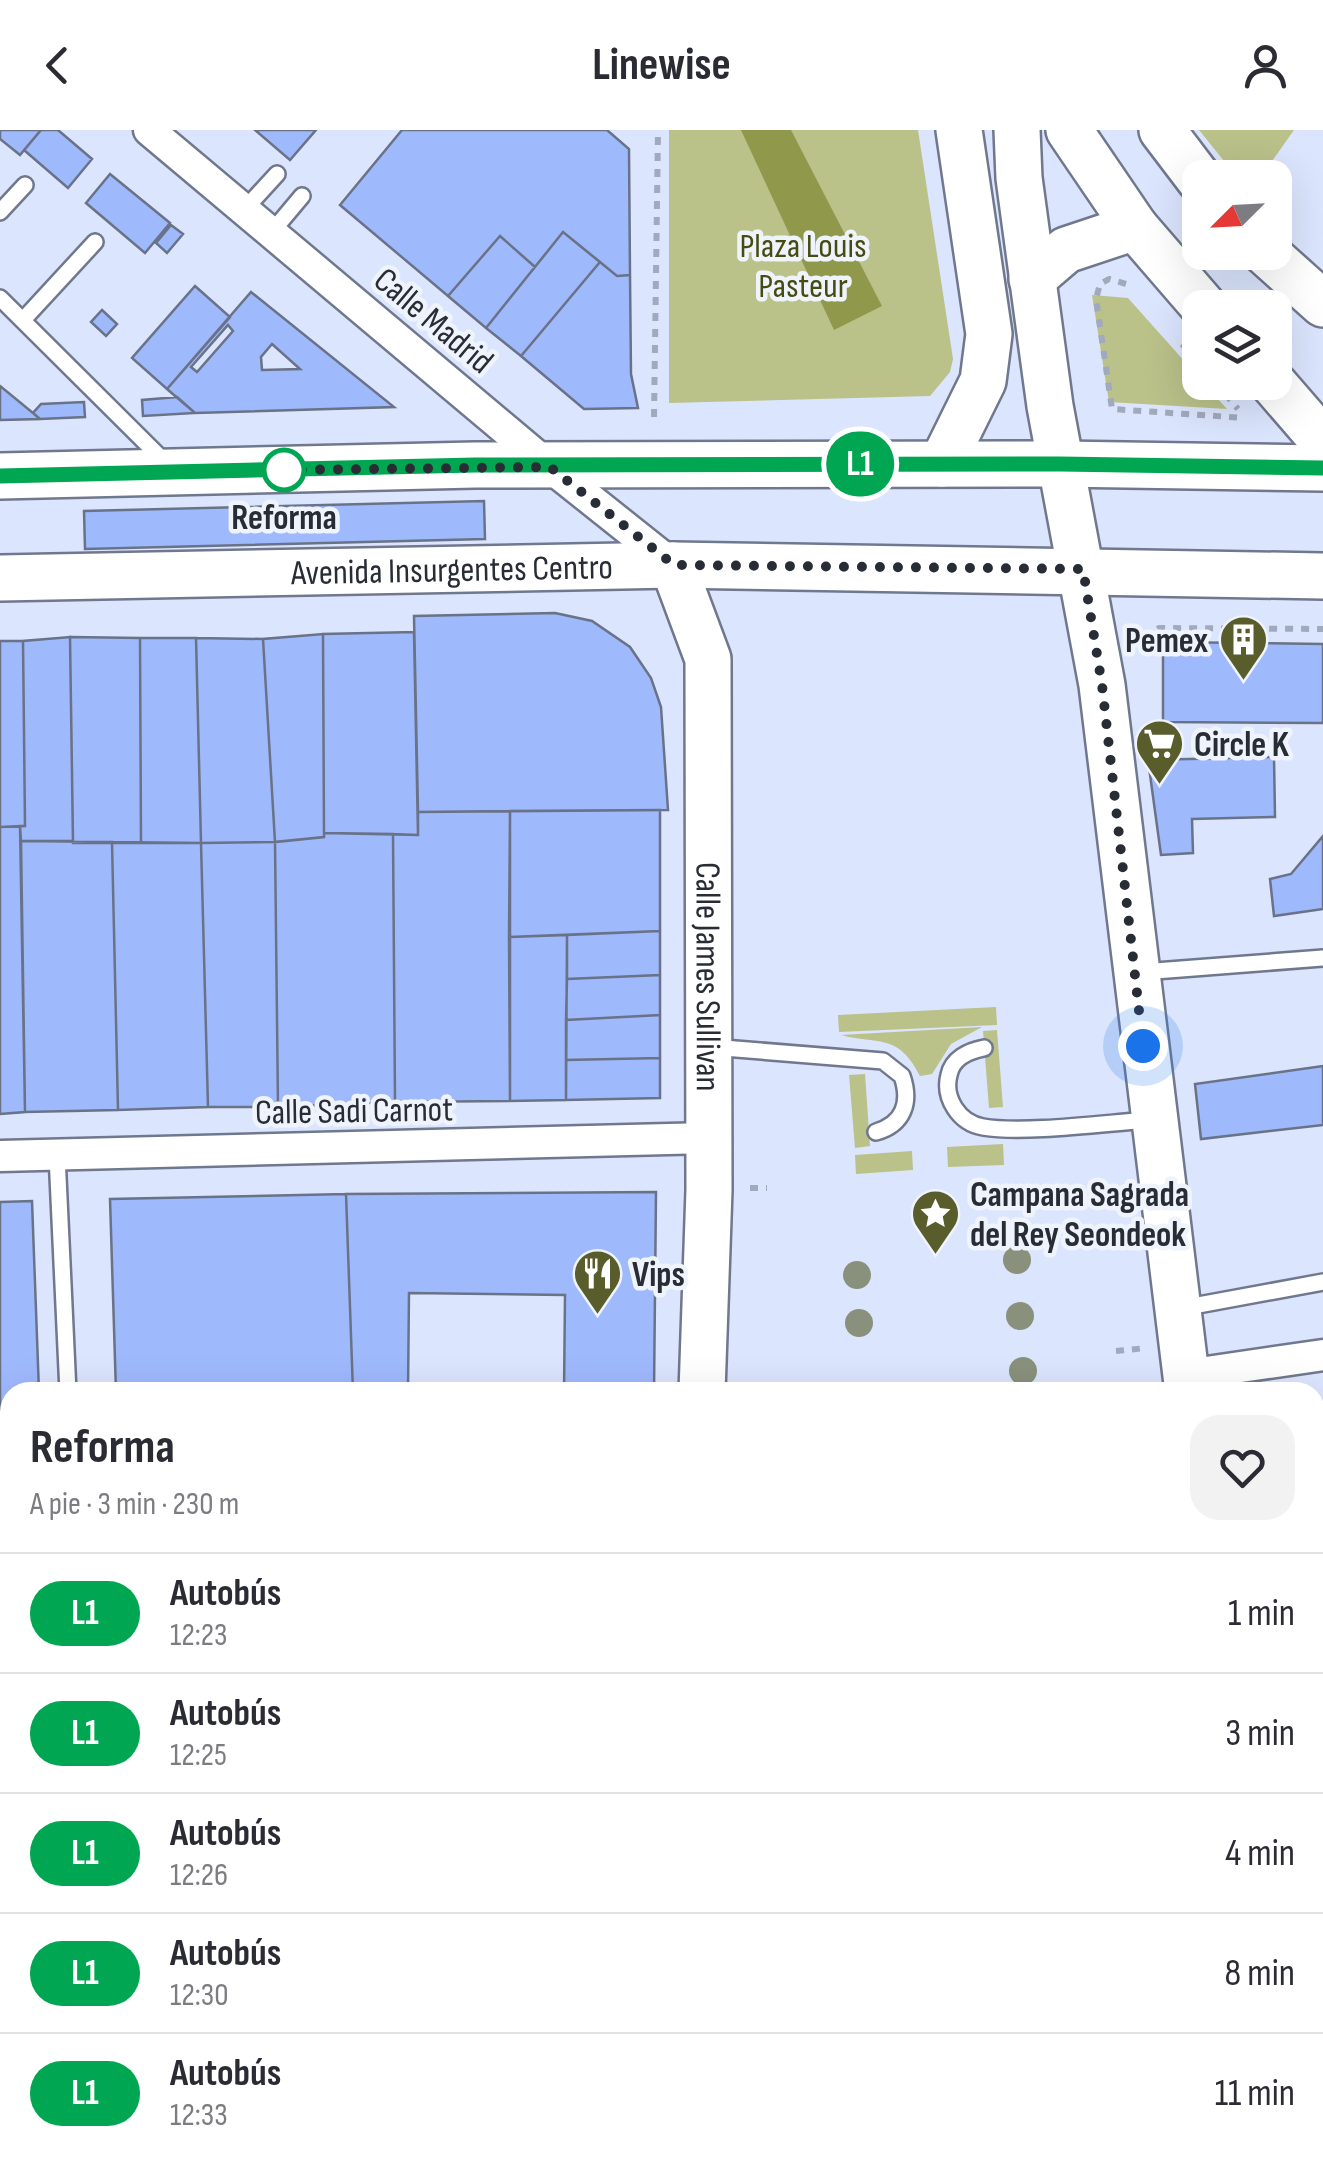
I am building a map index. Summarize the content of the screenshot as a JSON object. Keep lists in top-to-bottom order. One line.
{"streets":{"main road":["Avenida Insurgentes Centro","Calle James Sullivan"],"street":["Calle Madrid","Calle Sadi Carnot"]},"crossings":[["Calle Madrid","Avenida Insurgentes Centro"],["Calle Madrid","Calle James Sullivan"],["Avenida Insurgentes Centro","Calle James Sullivan"],["Calle James Sullivan","Calle Sadi Carnot"]],"parks":["Plaza Louis Pasteur"],"places":{"other":["Reforma"],"building":["Pemex"],"supermarket":["Circle K"],"place":["Campana Sagrada del Rey Seondeok"],"restaurant":["Vips"]},"lines":["bus line L1"],"north":"bottom left","page":{"header":"Linewise","on_map":"L1","heading":["Reforma","A pie · 3 min · 230 m"],"list":[{"mark":"L1","name":"Autobús","note":"12:23","value":"1 min"},{"mark":"L1","name":"Autobús","note":"12:25","value":"3 min"},{"mark":"L1","name":"Autobús","note":"12:26","value":"4 min"},{"mark":"L1","name":"Autobús","note":"12:30","value":"8 min"},{"mark":"L1","name":"Autobús","note":"12:33","value":"11 min"}]}}
